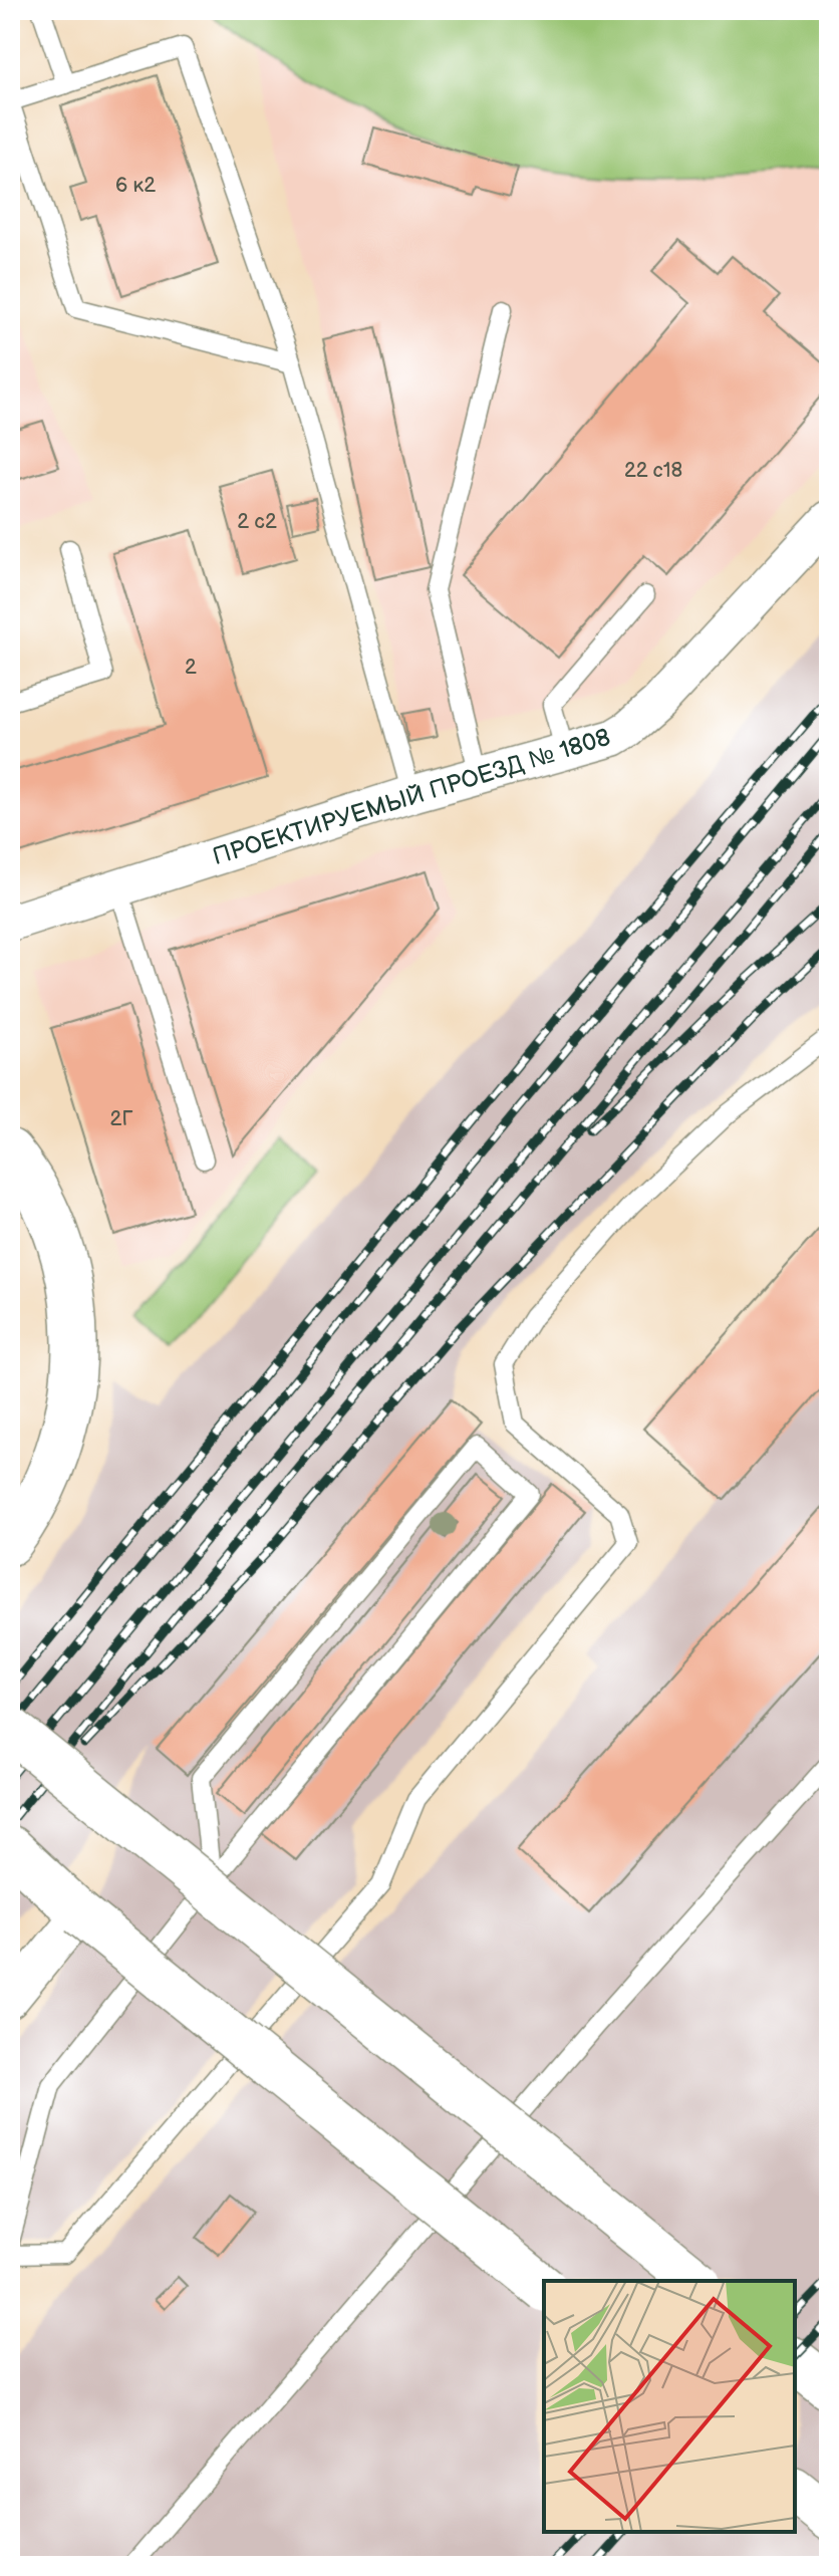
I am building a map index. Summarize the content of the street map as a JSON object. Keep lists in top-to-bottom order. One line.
{"streets":{"street":["ПРОЕКТИРУЕМЫЙ ПРОЕЗД № 1808"]},"house_numbers":["6 к2","22 с18","2 c2","2","2Г"]}
